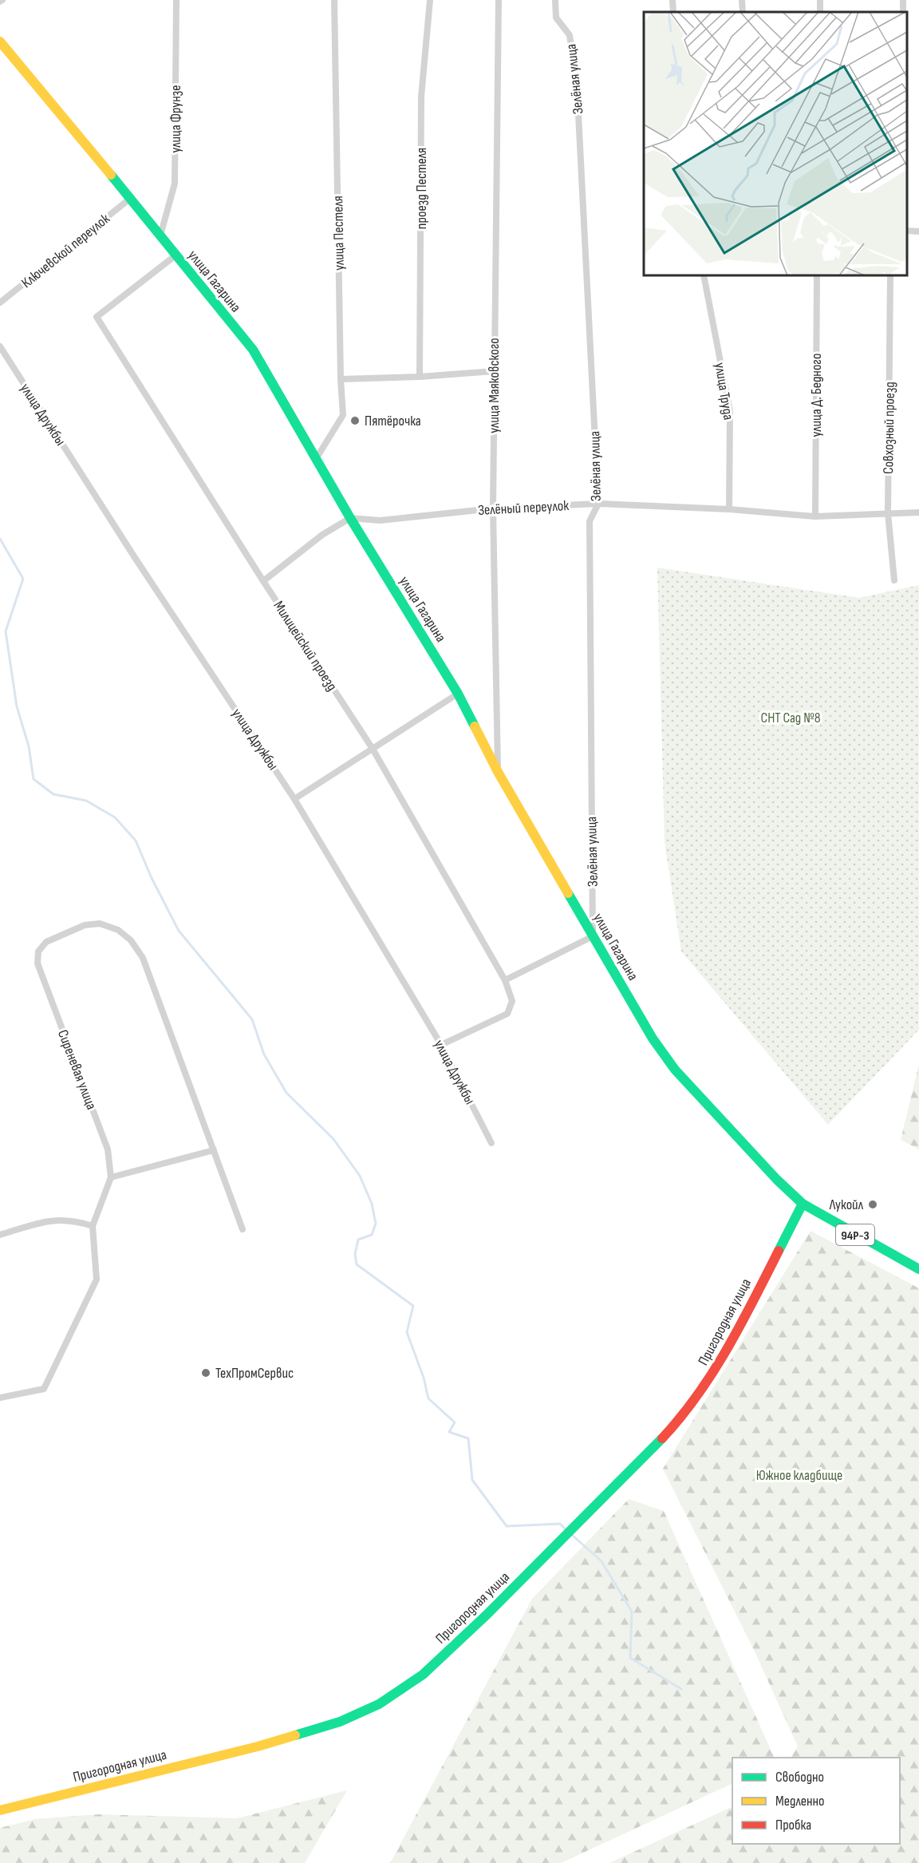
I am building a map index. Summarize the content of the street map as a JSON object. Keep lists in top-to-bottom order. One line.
{"streets":{"main road":["улица Гагарина","94Р-3","Пригородная улица"],"street":["Зелёная улица","улица Фрунзе","проезд Пестеля","улица Пестеля","Ключевской переулок","улица Маяковского","улица Труда","улица Д. Бедного","улица Дружбы","Совхозный проезд","Зелёный переулок","Милицейский проезд","Сиреневая улица"]},"crossings":[["Зелёная улица","улица Гагарина"],["Зелёная улица","Зелёный переулок"],["улица Фрунзе","улица Гагарина"],["улица Пестеля","улица Гагарина"],["Ключевской переулок","улица Гагарина"],["улица Гагарина","улица Маяковского"],["улица Гагарина","Зелёный переулок"],["улица Гагарина","Милицейский проезд"],["улица Гагарина","94Р-3"],["улица Гагарина","Пригородная улица"],["улица Маяковского","Зелёный переулок"],["улица Труда","Зелёный переулок"],["улица Д. Бедного","Зелёный переулок"],["улица Дружбы","Милицейский проезд"],["Совхозный проезд","Зелёный переулок"],["94Р-3","Пригородная улица"]],"parks":["СНТ Сад №8","Южное кладбище"],"places":["Пятёрочка","Лукойл","ТехПромСервис"],"legend":["Свободно","Медленно","Пробка"]}
